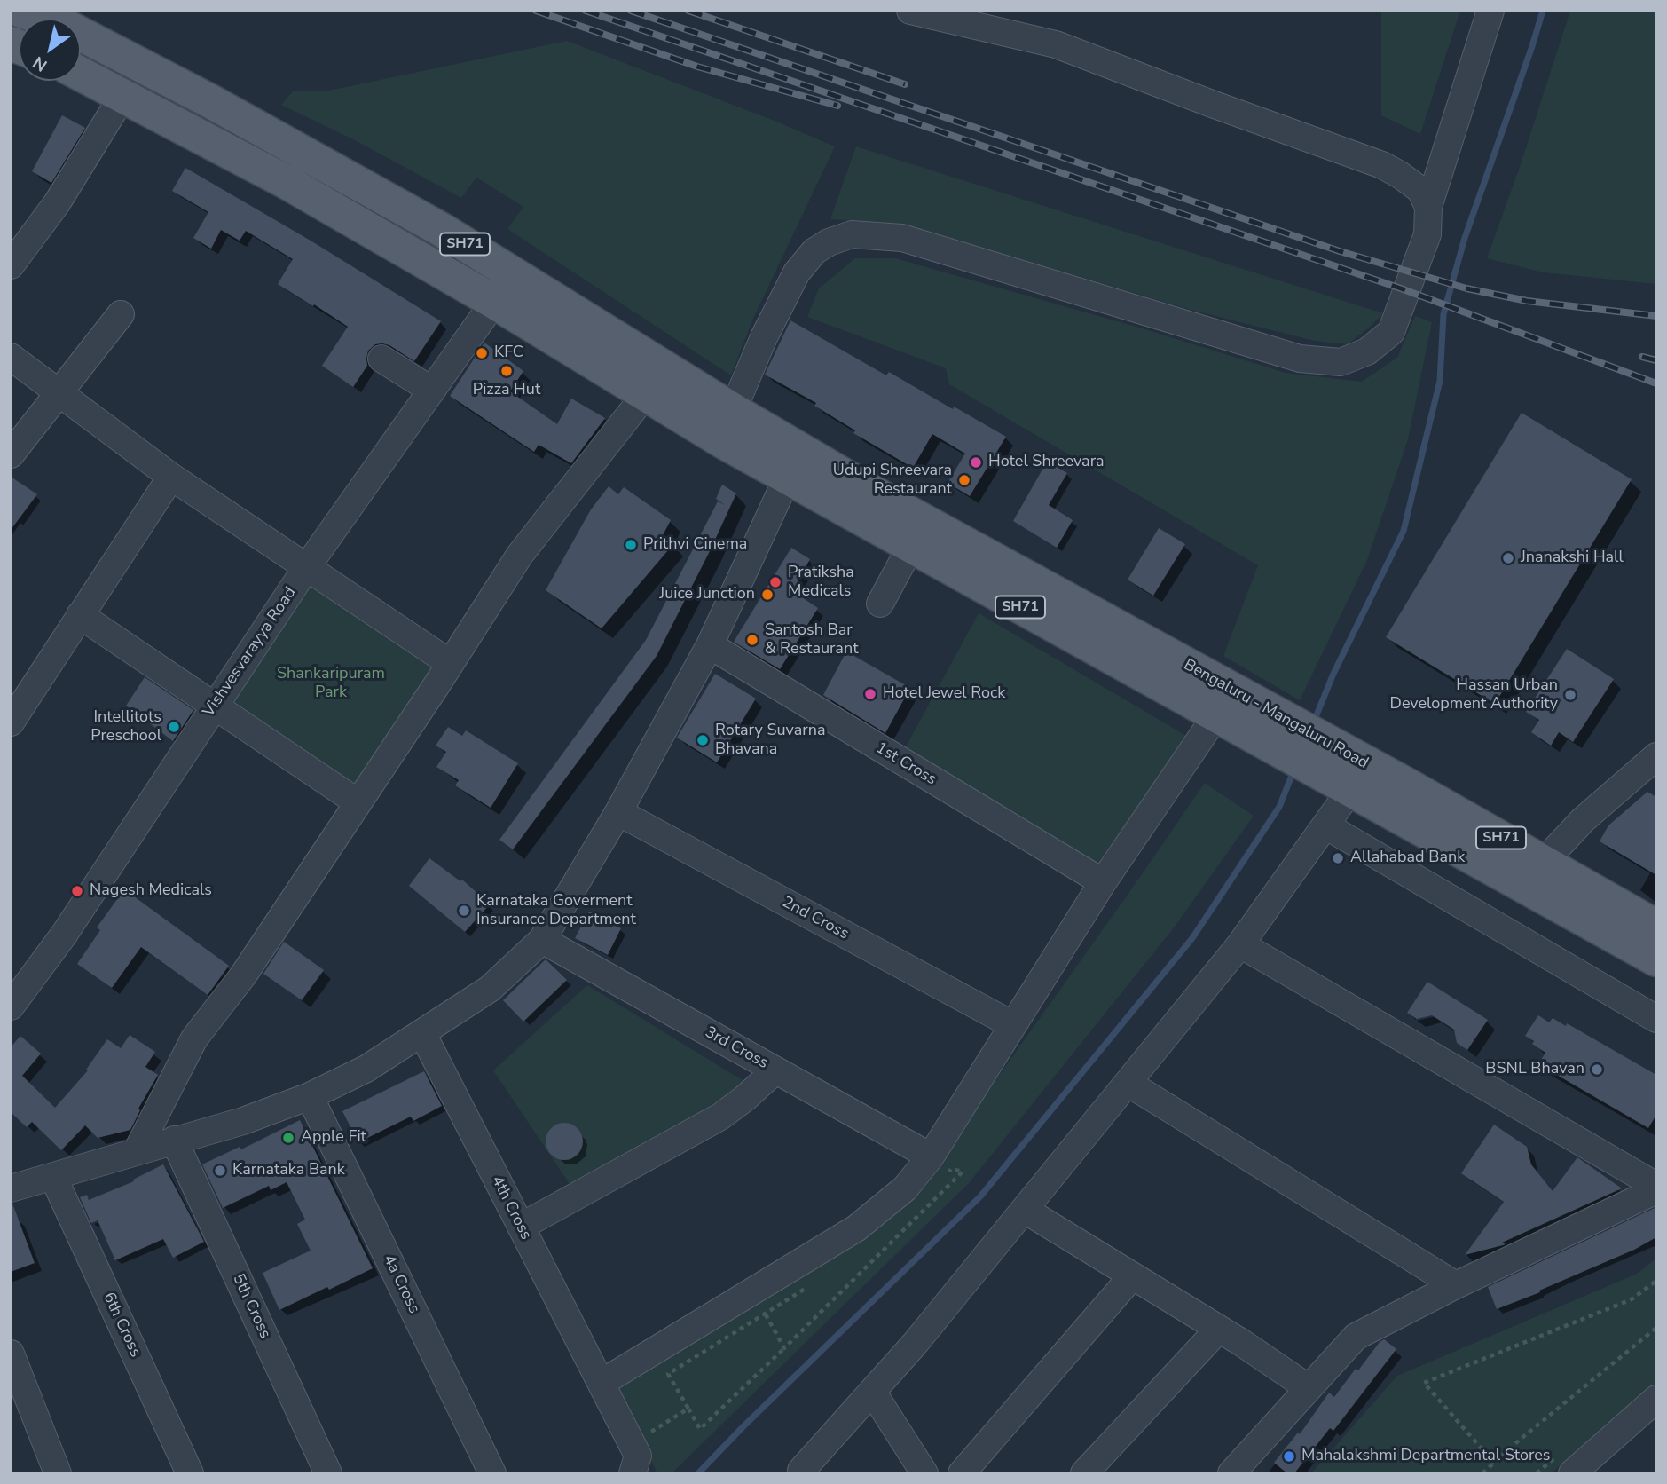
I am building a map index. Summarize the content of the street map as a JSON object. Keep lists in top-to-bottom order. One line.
{"streets":{"main road":["SH71","Bengaluru - Mangaluru Road"],"street":["Vishvesvarayya Road","1st Cross","2nd Cross","3rd Cross","4th Cross","4a Cross","5th Cross","6th Cross"]},"crossings":[["SH71","Vishvesvarayya Road"],["SH71","Bengaluru - Mangaluru Road"]],"parks":["Shankaripuram Park"],"places":["KFC","Pizza Hut","Hotel Shreevara","Udupi Shreevara Restaurant","Prithvi Cinema","Jnanakshi Hall","Pratiksha Medicals","Juice Junction","Santosh Bar & Restaurant","Hotel Jewel Rock","Hassan Urban Development Authority","Intellitots Preschool","Rotary Suvarna Bhavana","Allahabad Bank","Nagesh Medicals","Karnataka Goverment Insurance Department","BSNL Bhavan","Apple Fit","Karnataka Bank","Mahalakshmi Departmental Stores"],"north":"bottom left"}
